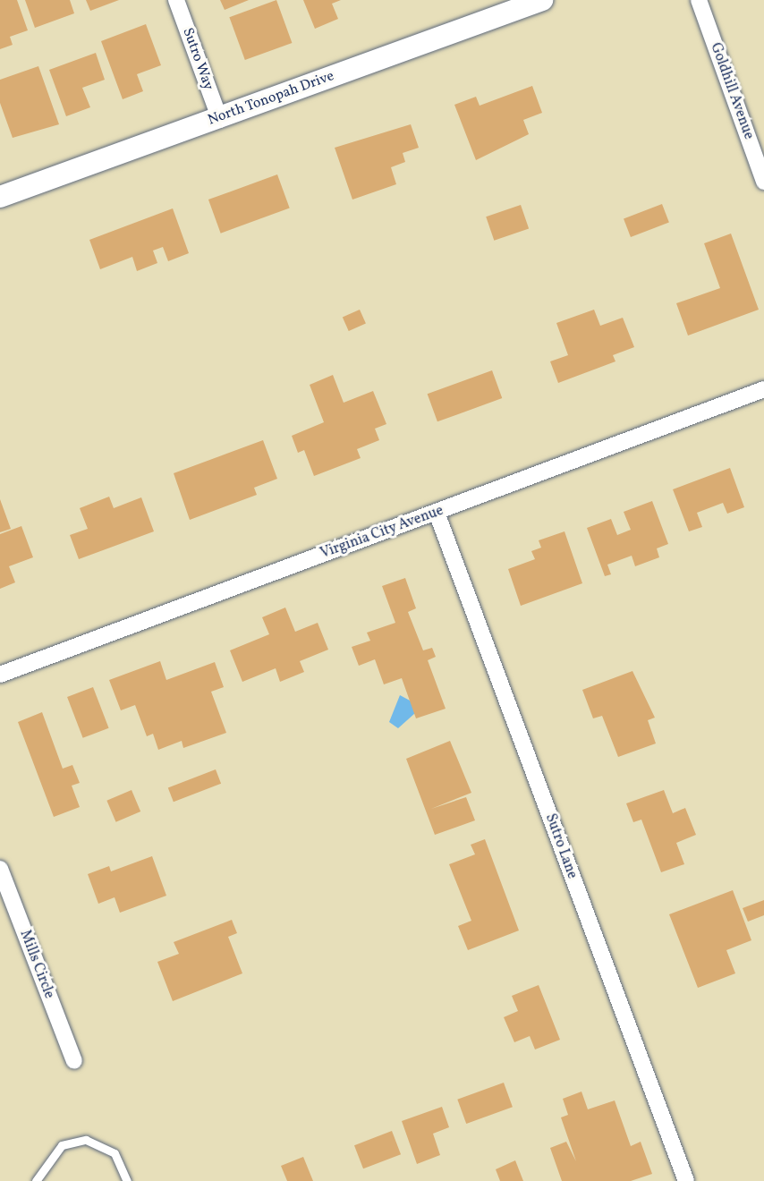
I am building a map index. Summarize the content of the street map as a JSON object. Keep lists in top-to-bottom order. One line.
{"streets":{"street":["Sutro Way","Goldhill Avenue","North Tonopah Drive","Virginia City Avenue","Sutro Lane","Mills Circle"]},"crossings":[["Sutro Way","North Tonopah Drive"],["Virginia City Avenue","Sutro Lane"]]}
